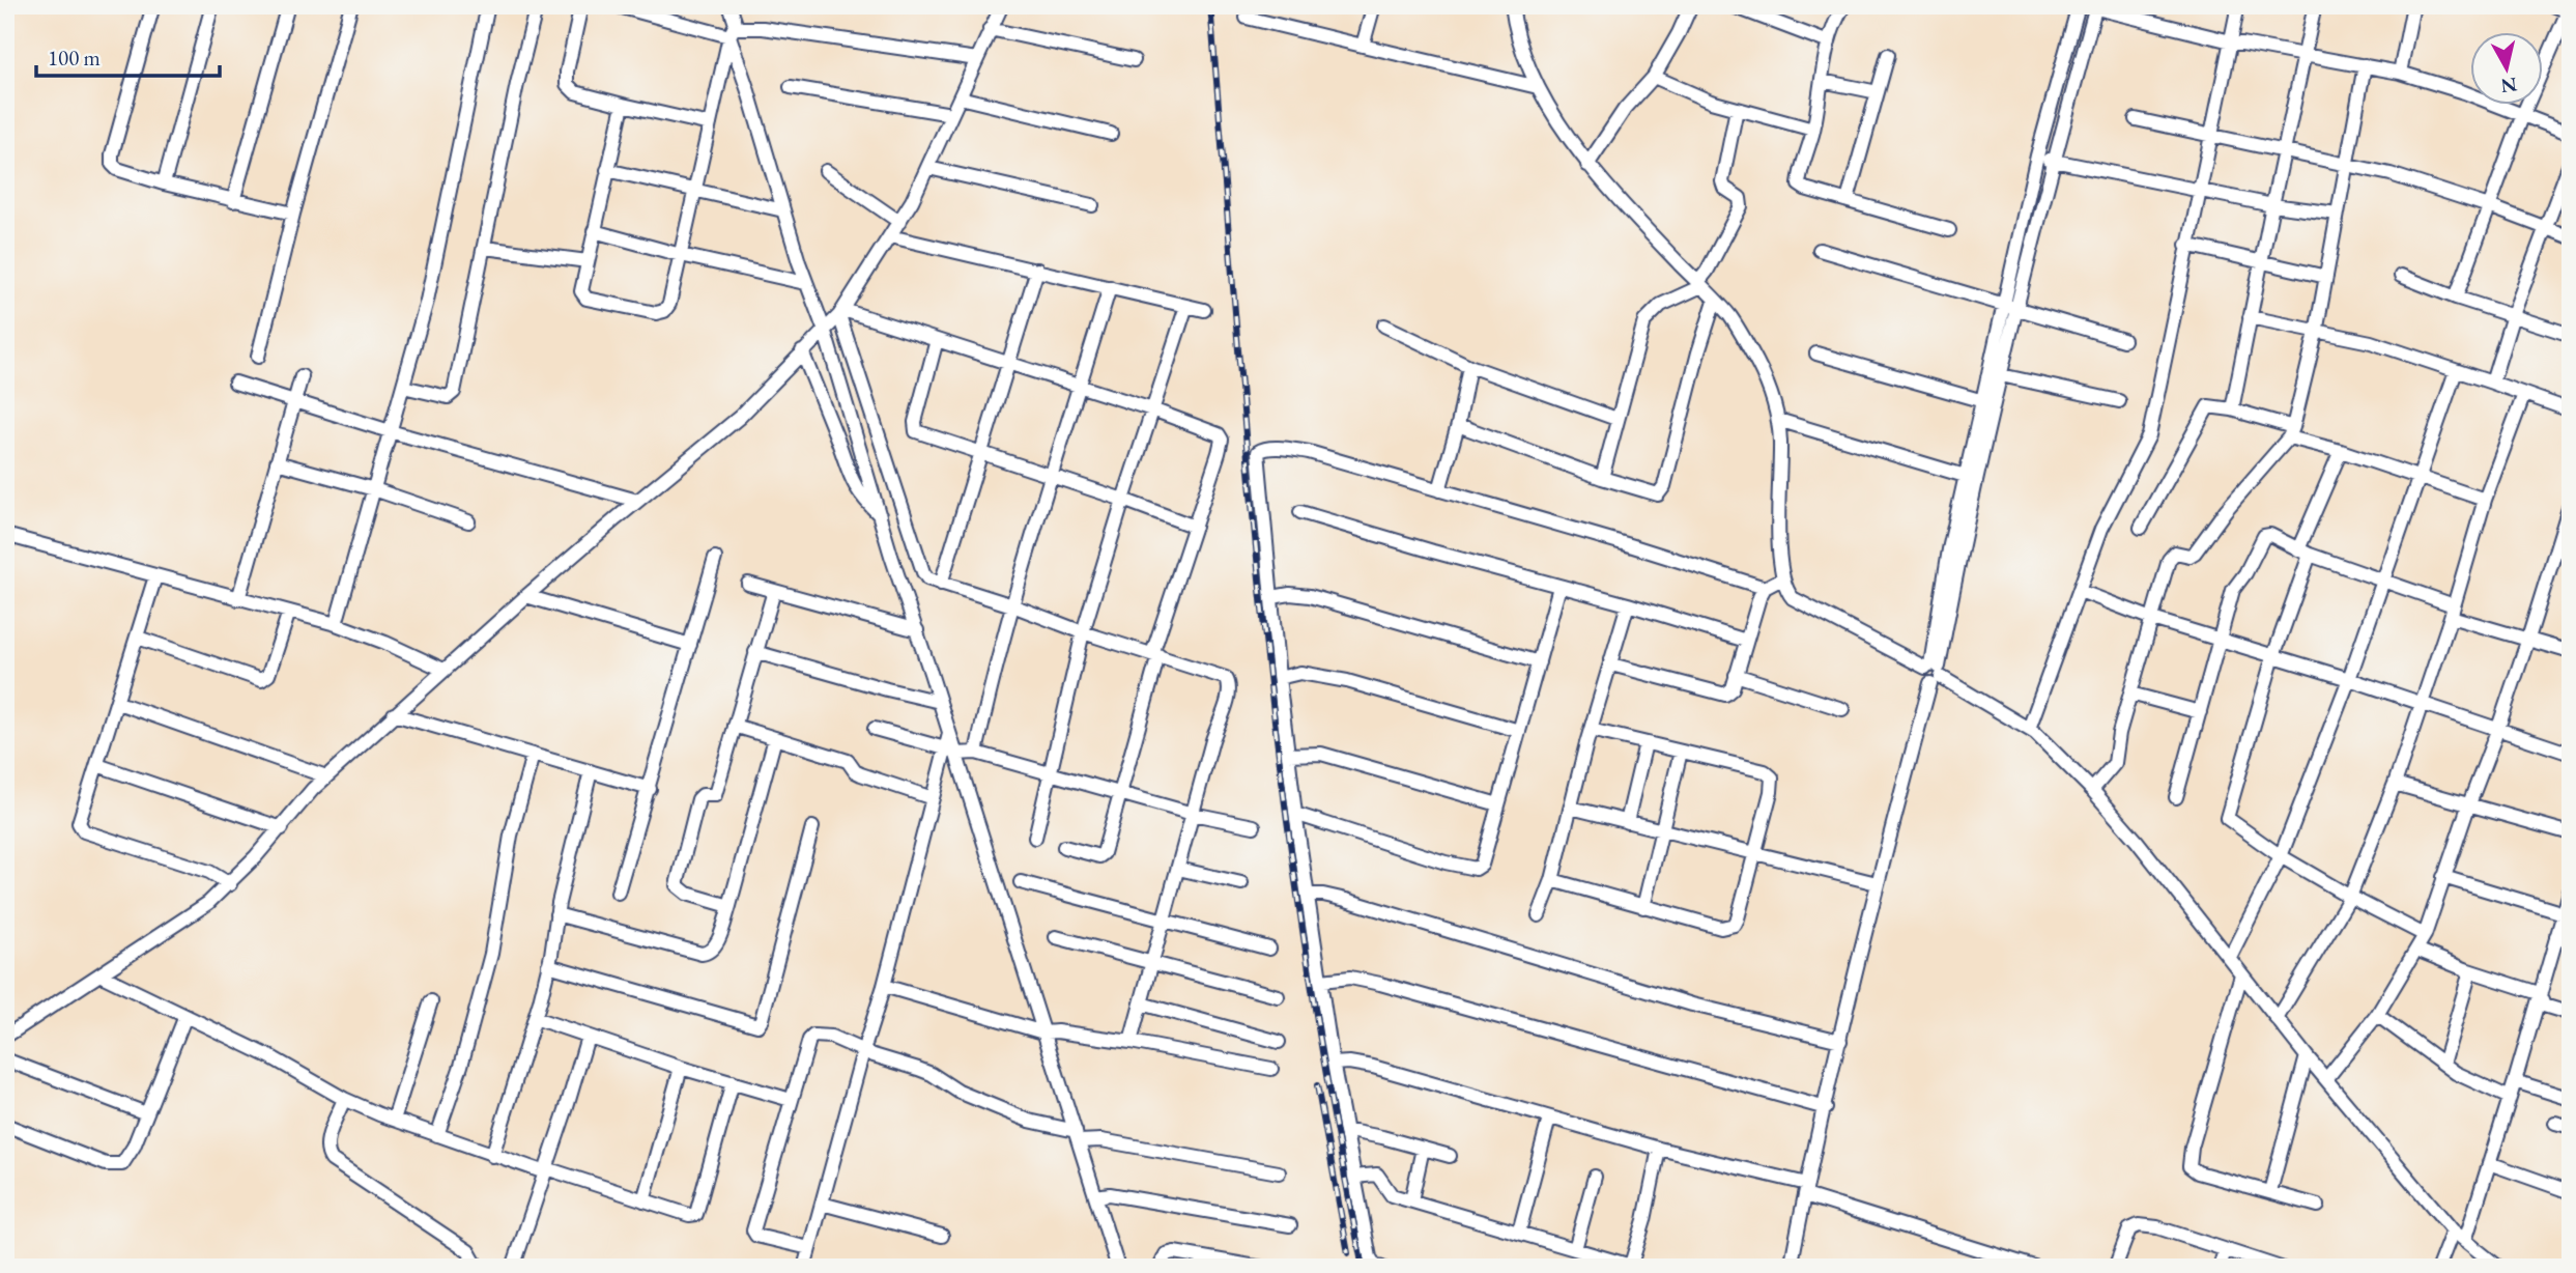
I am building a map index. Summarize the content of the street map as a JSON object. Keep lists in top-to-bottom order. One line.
{"scale_bar":"100 m","north":"bottom"}
